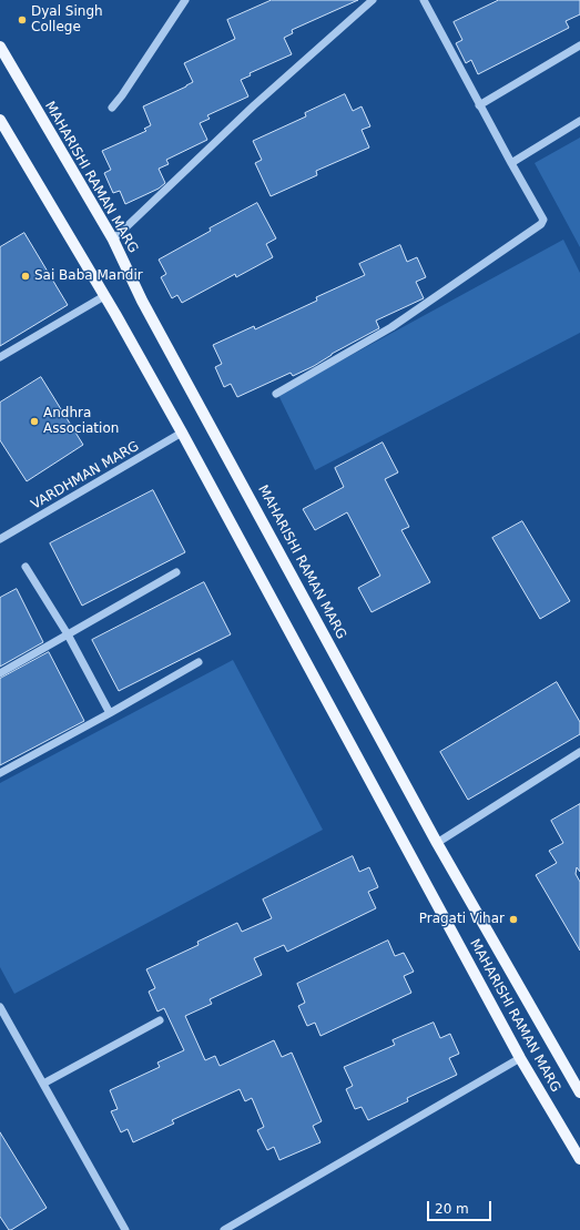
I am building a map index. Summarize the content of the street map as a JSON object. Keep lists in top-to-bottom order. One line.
{"streets":{"main road":["MAHARISHI RAMAN MARG"],"street":["VARDHMAN MARG"]},"crossings":[["MAHARISHI RAMAN MARG","VARDHMAN MARG"]],"places":["Dyal Singh College","Sai Baba Mandir","Andhra Association","Pragati Vihar"],"scale_bar":"20 m"}
